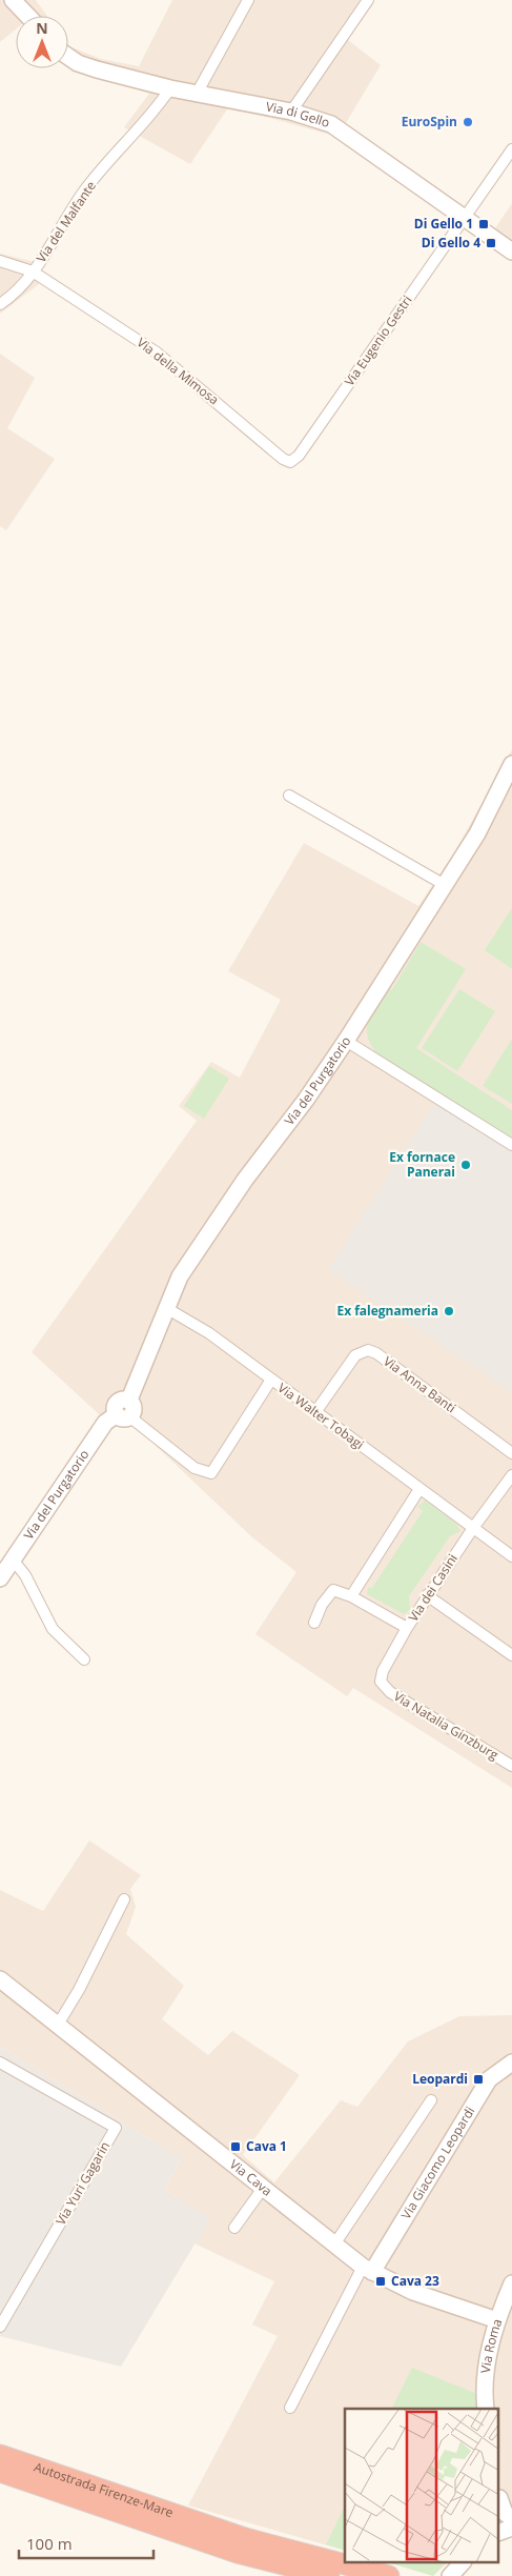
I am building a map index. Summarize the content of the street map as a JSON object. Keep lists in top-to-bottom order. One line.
{"streets":{"highway":["Autostrada Firenze-Mare"],"street":["Via di Gello","Via del Malfante","Via Eugenio Gestri","Via della Mimosa","Via del Purgatorio","Via Anna Banti","Via Walter Tobagi","Via dei Casini","Via Natalia Ginzburg","Via Giacomo Leopardi","Via Cava","Via Yuri Gagarin","Via Roma"]},"crossings":[["Via di Gello","Via del Malfante"],["Via di Gello","Via Eugenio Gestri"],["Via del Malfante","Via della Mimosa"],["Via Eugenio Gestri","Via della Mimosa"],["Via del Purgatorio","Via Walter Tobagi"],["Via Anna Banti","Via Walter Tobagi"],["Via Walter Tobagi","Via dei Casini"],["Via dei Casini","Via Natalia Ginzburg"],["Via Giacomo Leopardi","Via Cava"],["Via Cava","Via Roma"]],"places":{"other":["EuroSpin","Ex fornace Panerai","Ex falegnameria"],"transit":["Di Gello 1","Di Gello 4","Leopardi","Cava 1","Cava 23"]},"scale_bar":"100 m","north":"top"}
